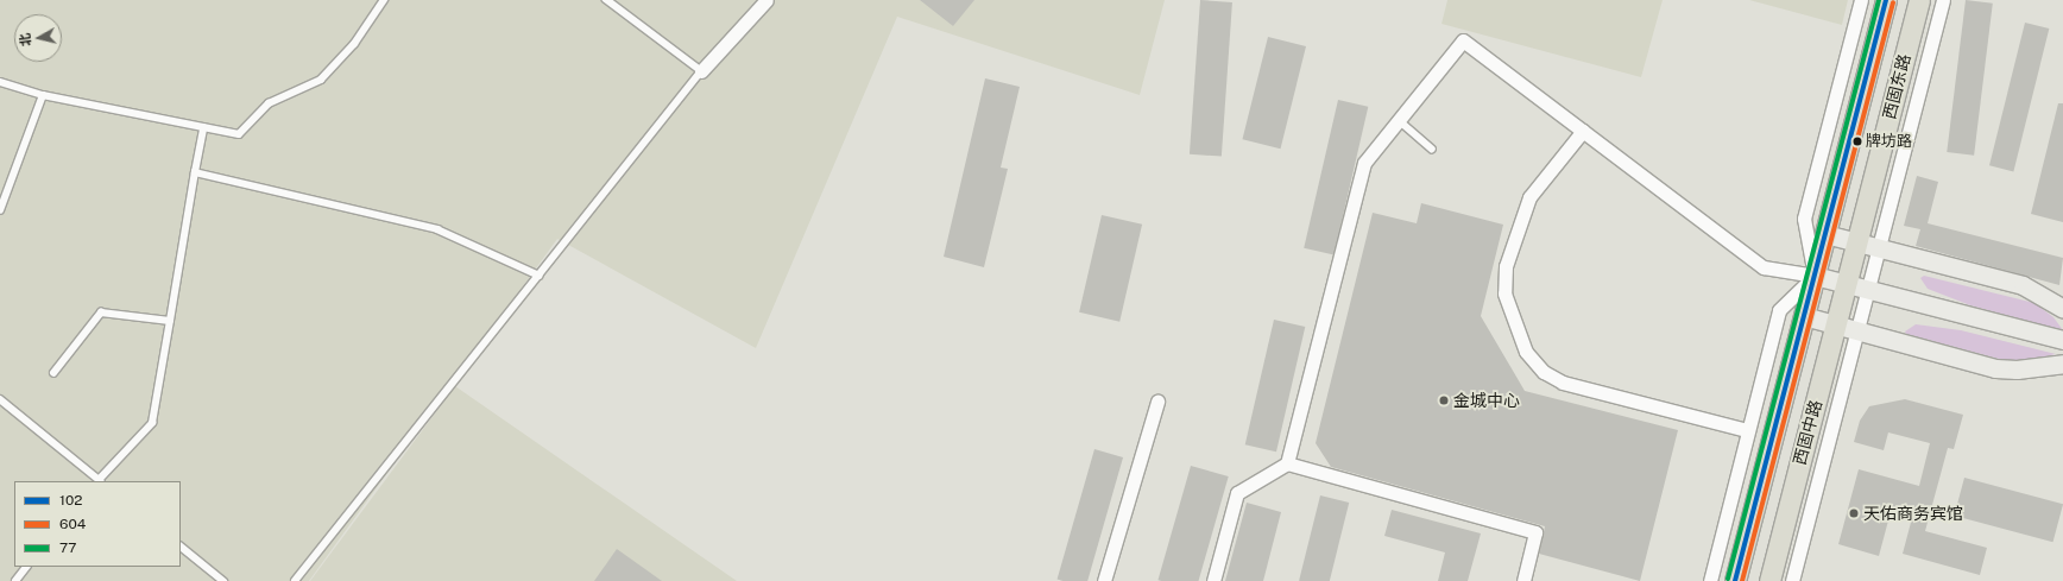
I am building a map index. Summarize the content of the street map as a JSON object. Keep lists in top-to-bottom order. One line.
{"streets":{"main road":["西固东路","西固中路"]},"crossings":[["西固东路","西固中路"]],"places":["牌坊路","金城中心","天佑商务宾馆"],"lines":["transit line 102","transit line 77","transit line 604"],"legend":["102","604","77"],"north":"left"}
